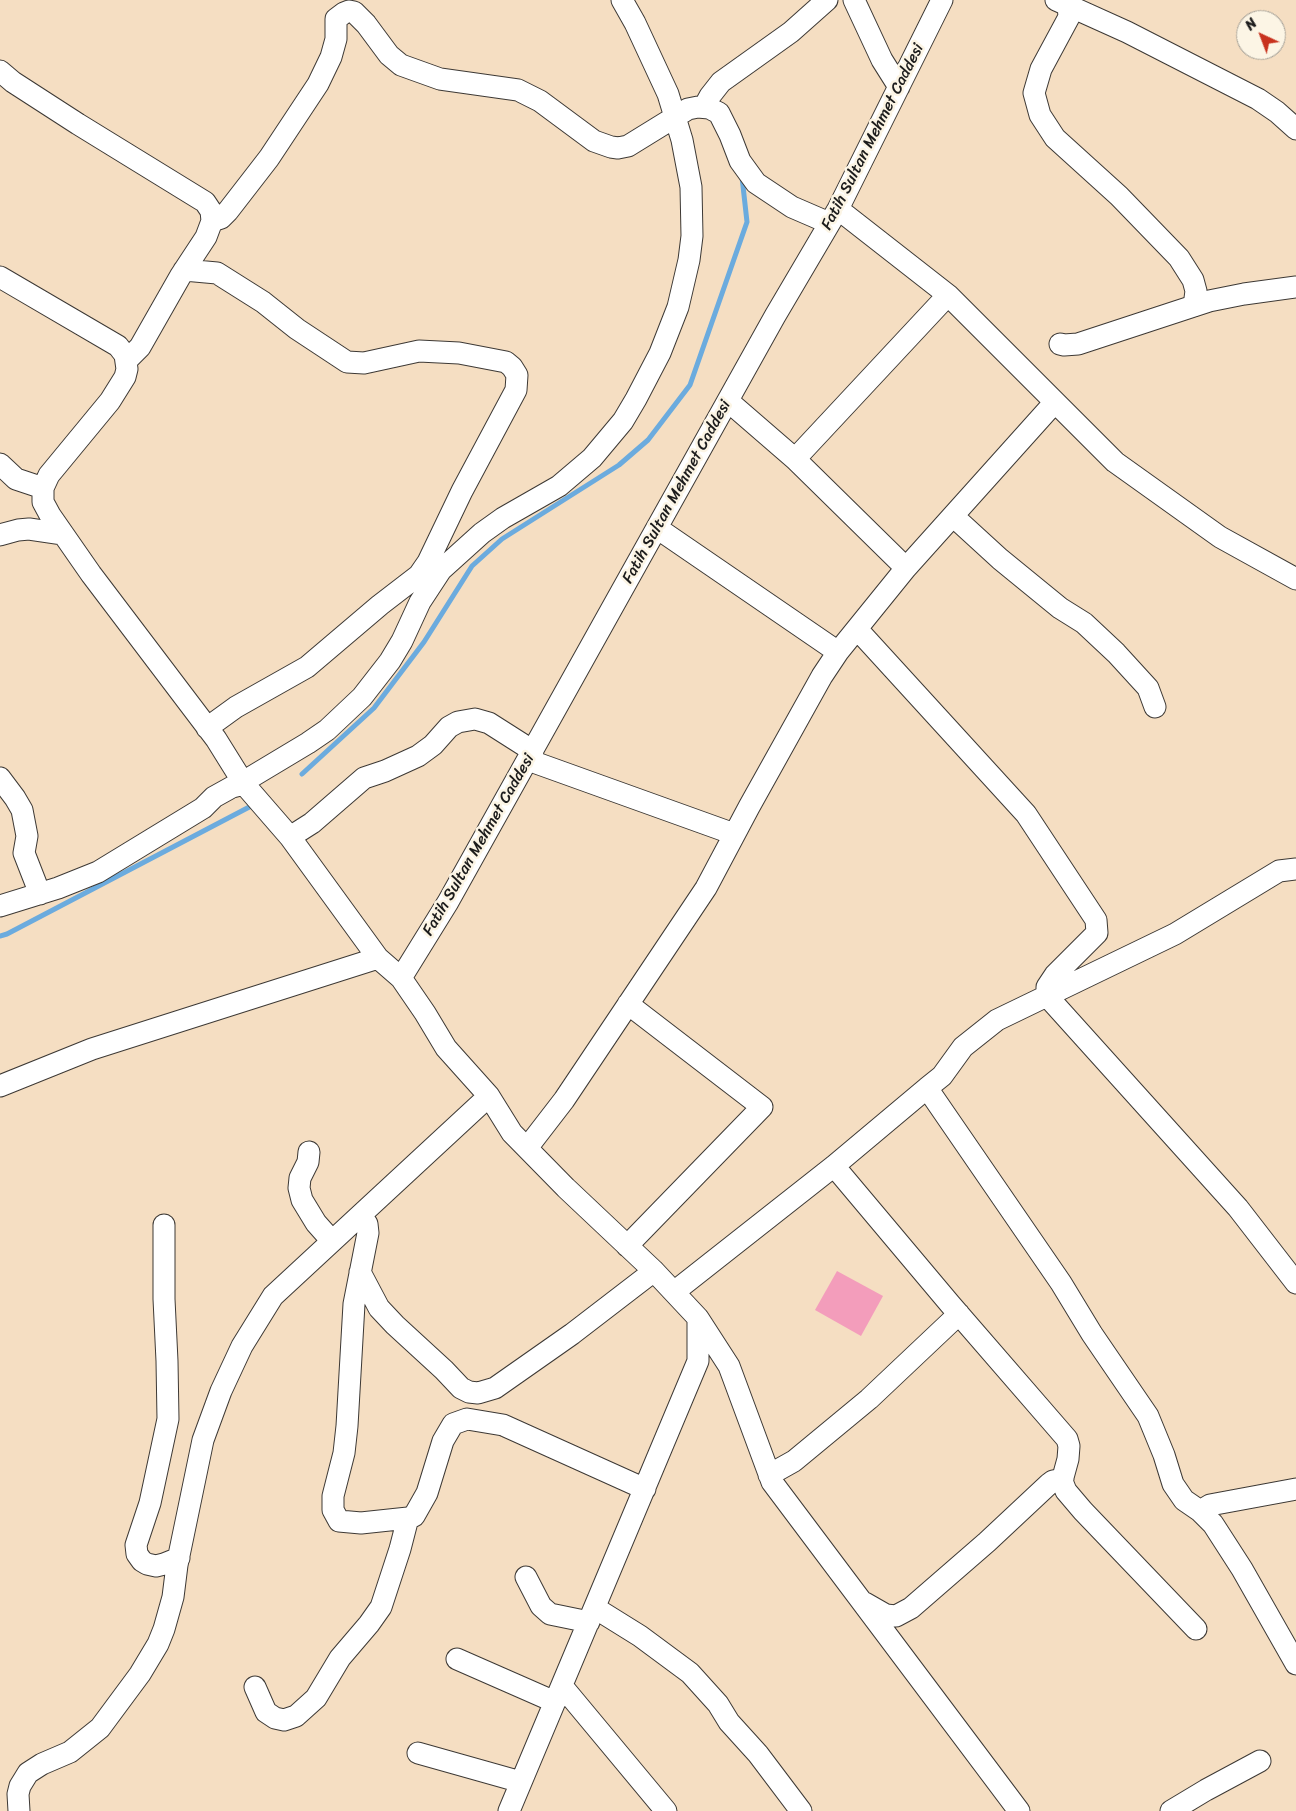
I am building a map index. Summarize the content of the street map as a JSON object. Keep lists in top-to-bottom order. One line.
{"streets":{"street":["Fatih Sultan Mehmet Caddesi"]},"north":"top left"}
